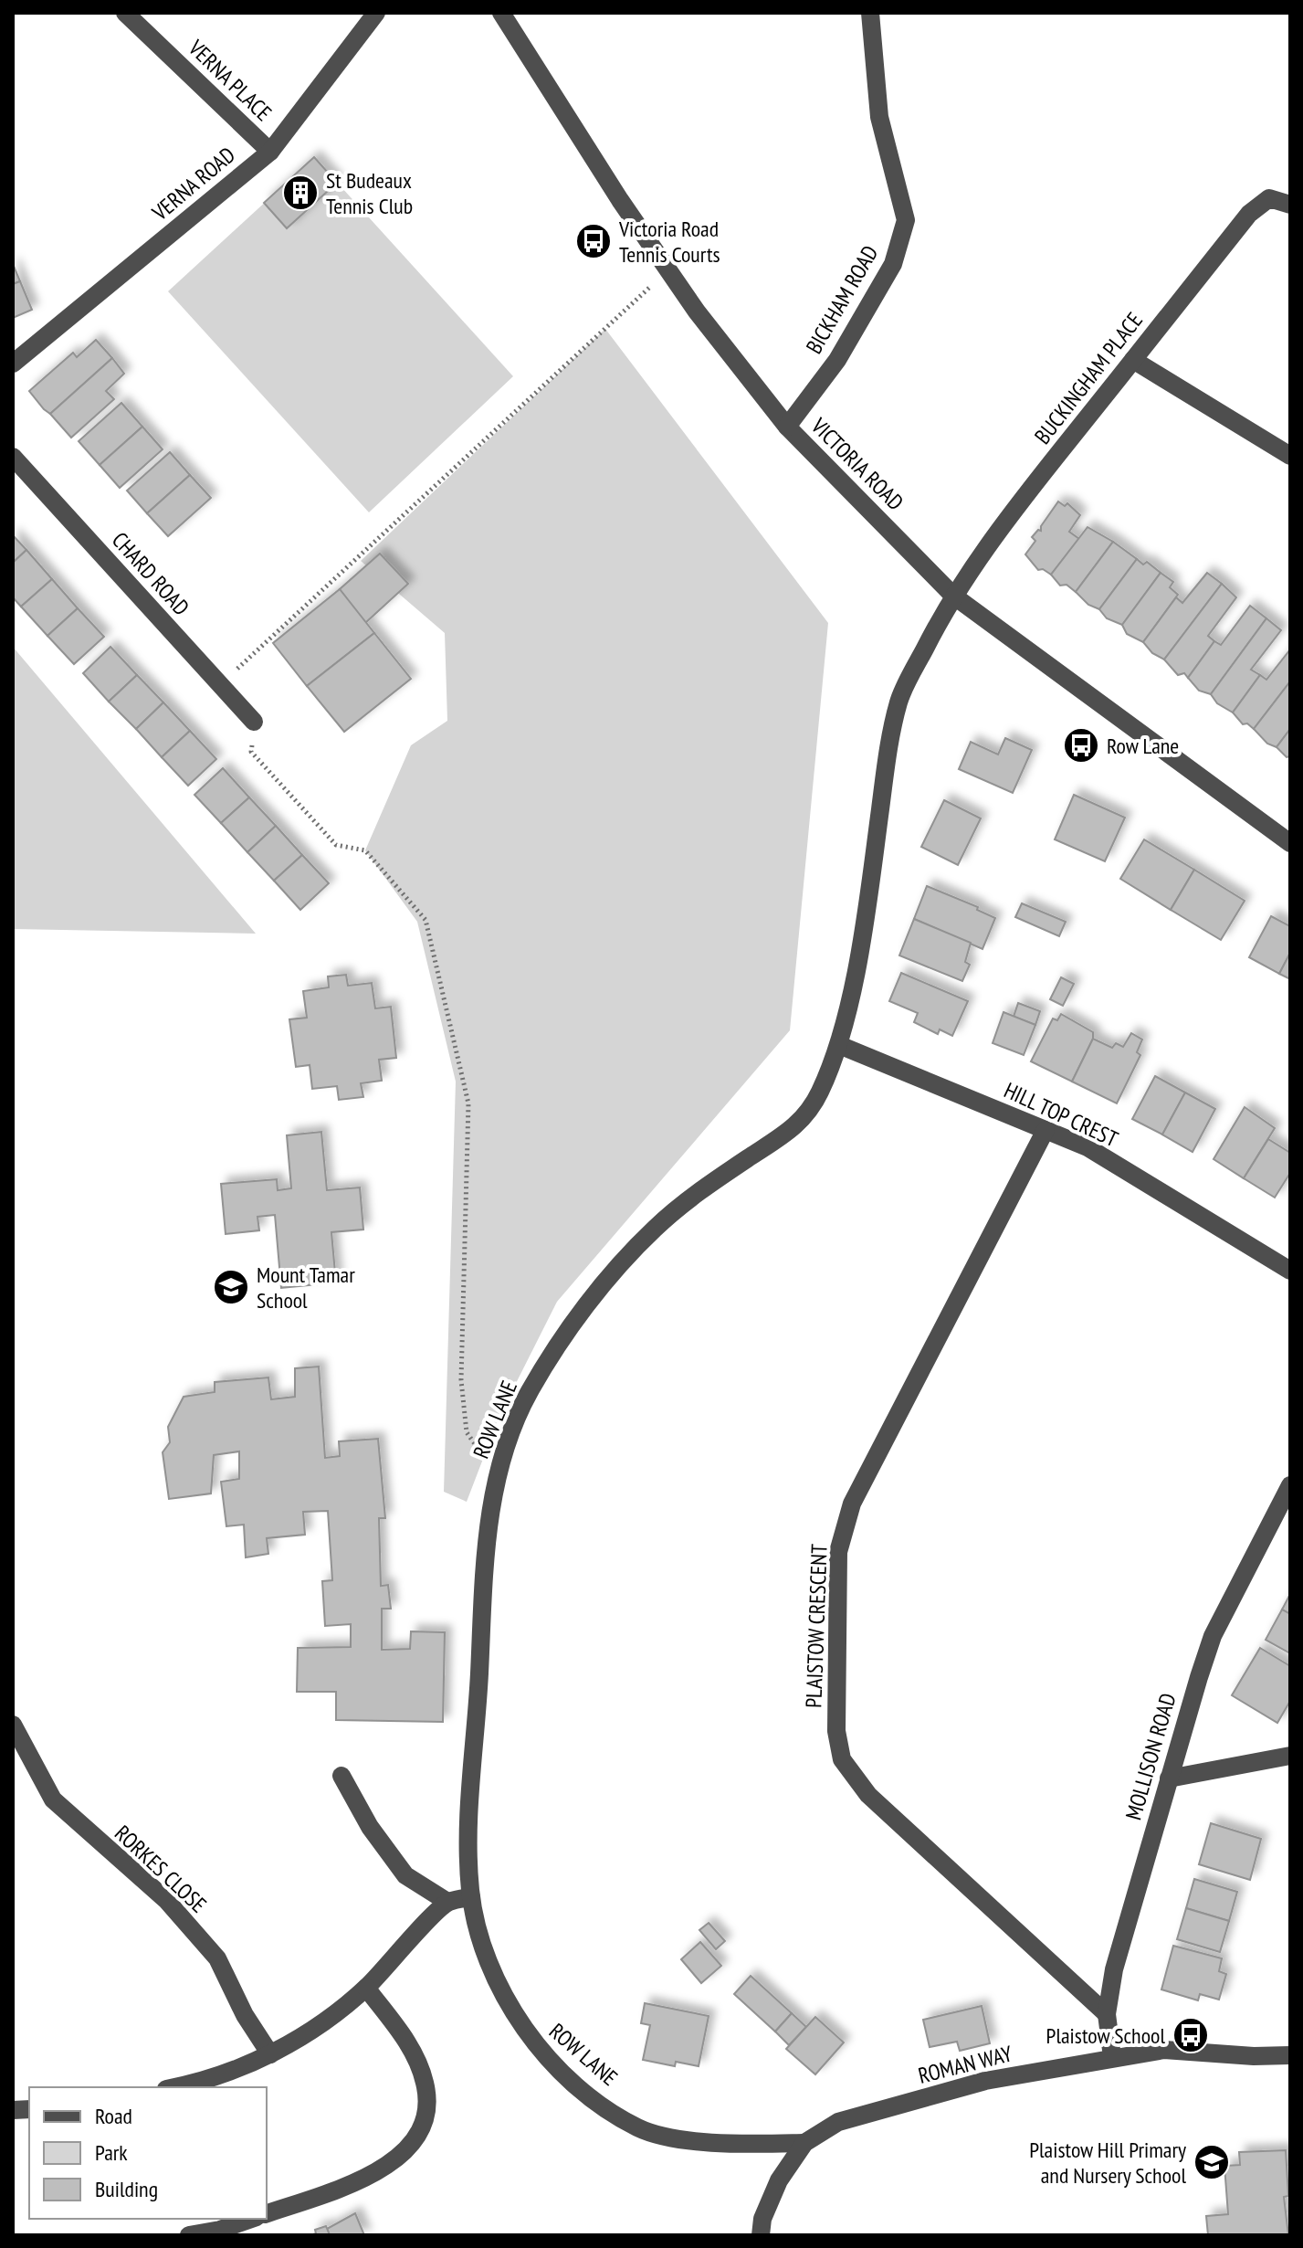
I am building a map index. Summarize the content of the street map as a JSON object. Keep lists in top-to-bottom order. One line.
{"streets":{"street":["VERNA PLACE","VERNA ROAD","BICKHAM ROAD","BUCKINGHAM PLACE","VICTORIA ROAD","CHARD ROAD","HILL TOP CREST","ROW LANE","PLAISTOW CRESCENT","MOLLISON ROAD","RORKES CLOSE","ROMAN WAY"]},"crossings":[["VERNA PLACE","VERNA ROAD"],["BICKHAM ROAD","VICTORIA ROAD"],["BUCKINGHAM PLACE","VICTORIA ROAD"],["BUCKINGHAM PLACE","ROW LANE"],["VICTORIA ROAD","ROW LANE"],["HILL TOP CREST","ROW LANE"],["HILL TOP CREST","PLAISTOW CRESCENT"],["ROW LANE","ROMAN WAY"],["PLAISTOW CRESCENT","MOLLISON ROAD"],["MOLLISON ROAD","ROMAN WAY"]],"places":{"building":["St Budeaux Tennis Club"],"bus stop":["Victoria Road Tennis Courts","Row Lane","Plaistow School"],"school or university":["Mount Tamar School","Plaistow Hill Primary and Nursery School"]},"legend":["Road","Park","Building"]}
